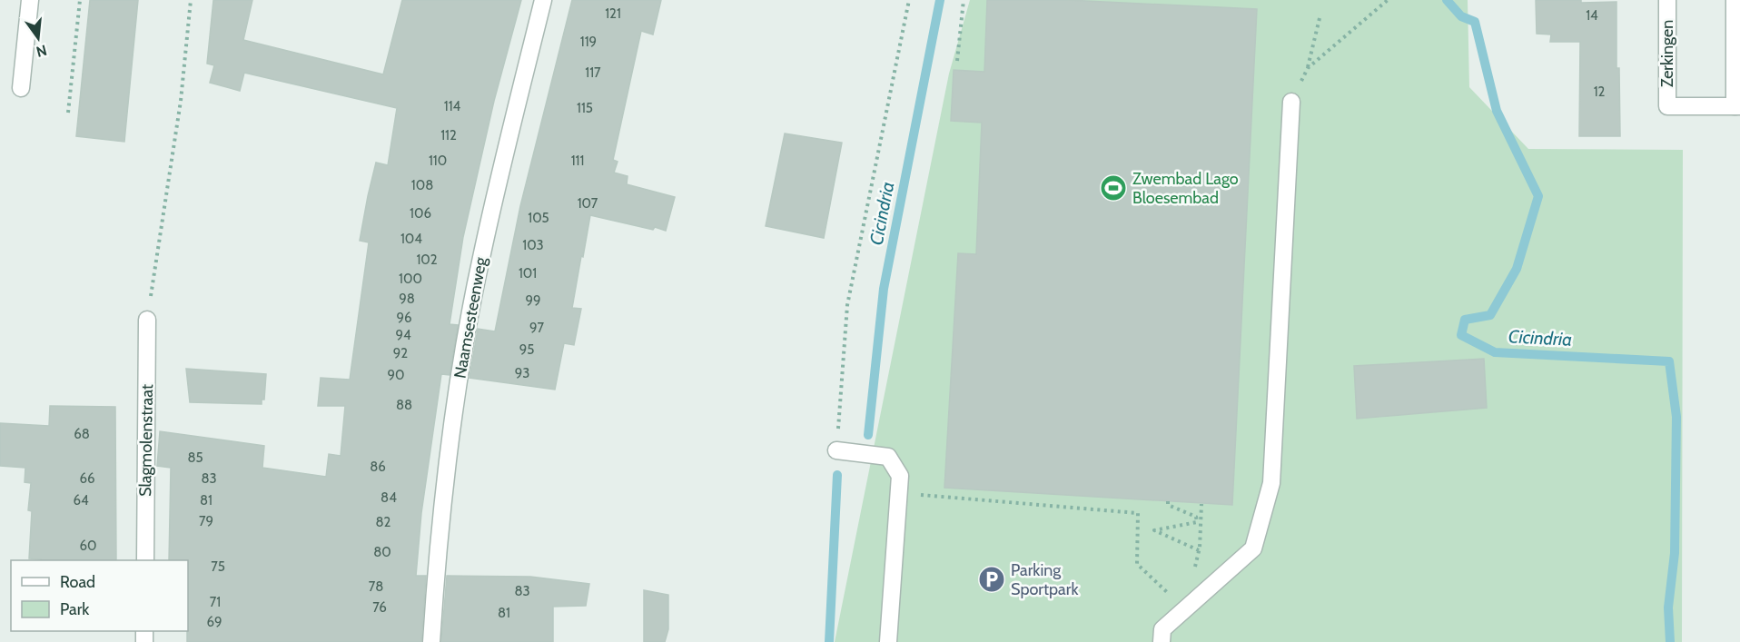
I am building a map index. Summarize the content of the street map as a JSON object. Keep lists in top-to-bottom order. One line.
{"streets":{"street":["Zerkingen","Naamsesteenweg","Slagmolenstraat"]},"water":["Cicindria"],"places":{"sports":["Zwembad Lago Bloesembad"],"parking":["Parking Sportpark"]},"house_numbers":["121","14","119","117","12","114","115","112","110","111","108","107","106","105","104","103","102","101","100","98","99","96","97","94","95","92","93","90","88","68","85","86","66","83","84","64","81","79","82","60","80","75","78","83","71","76","81","69"],"legend":["Road","Park"],"north":"bottom"}
